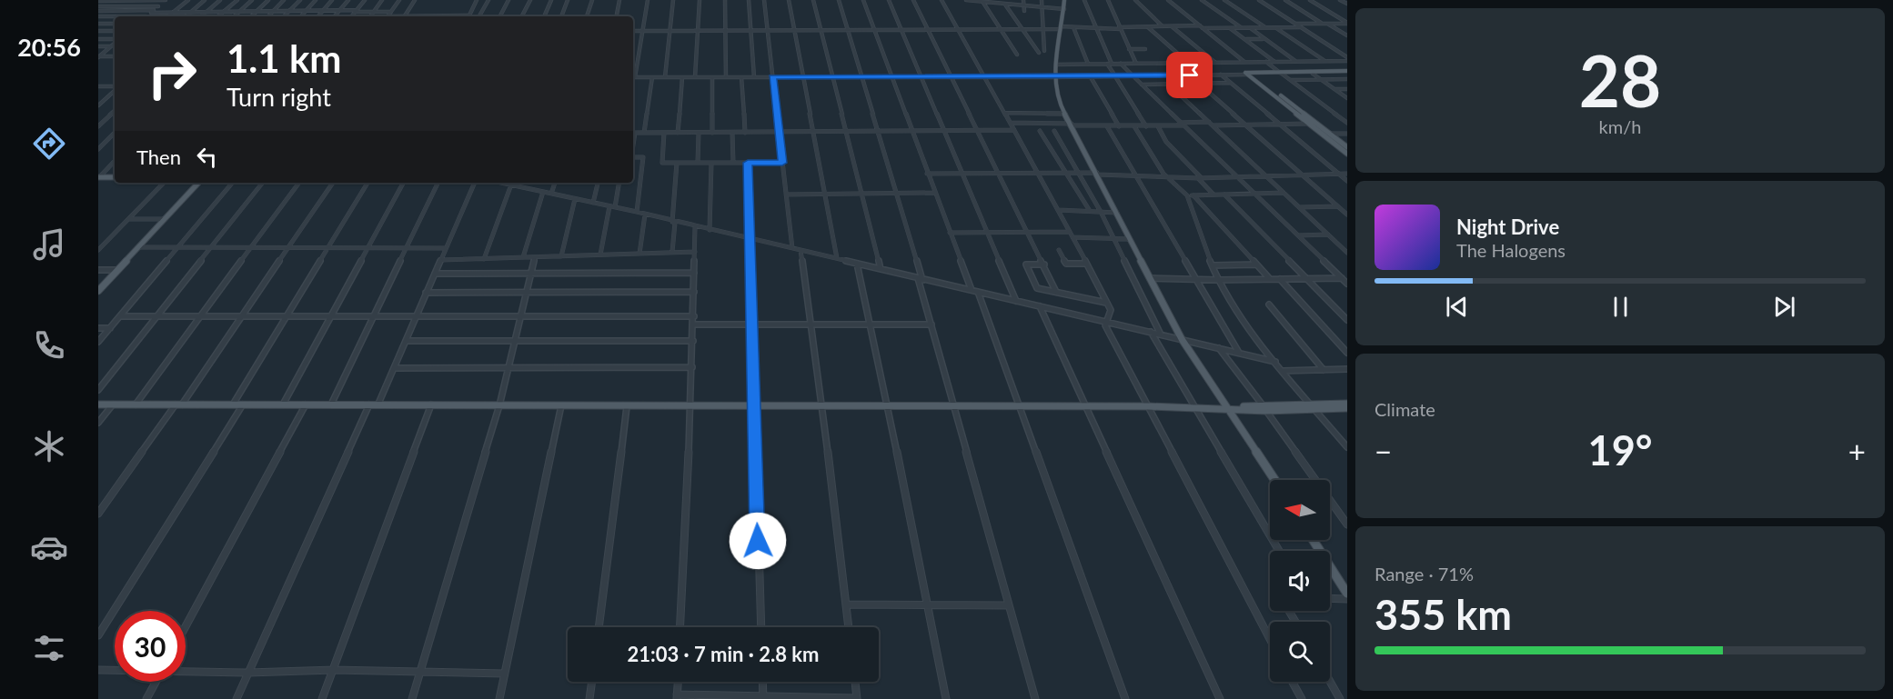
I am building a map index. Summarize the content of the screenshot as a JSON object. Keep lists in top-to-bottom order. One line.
{"north":"left","page":{"tabs":"20:56","tile":[["28","km/h"],"Climate",["Range · 71%","355 km"]],"turn":["1.1 km","Turn right"],"then":"Then","song":["Night Drive","The Halogens"],"heat":["−","19°","+"],"limit":"30","trip":"21:03 · 7 min · 2.8 km"}}
